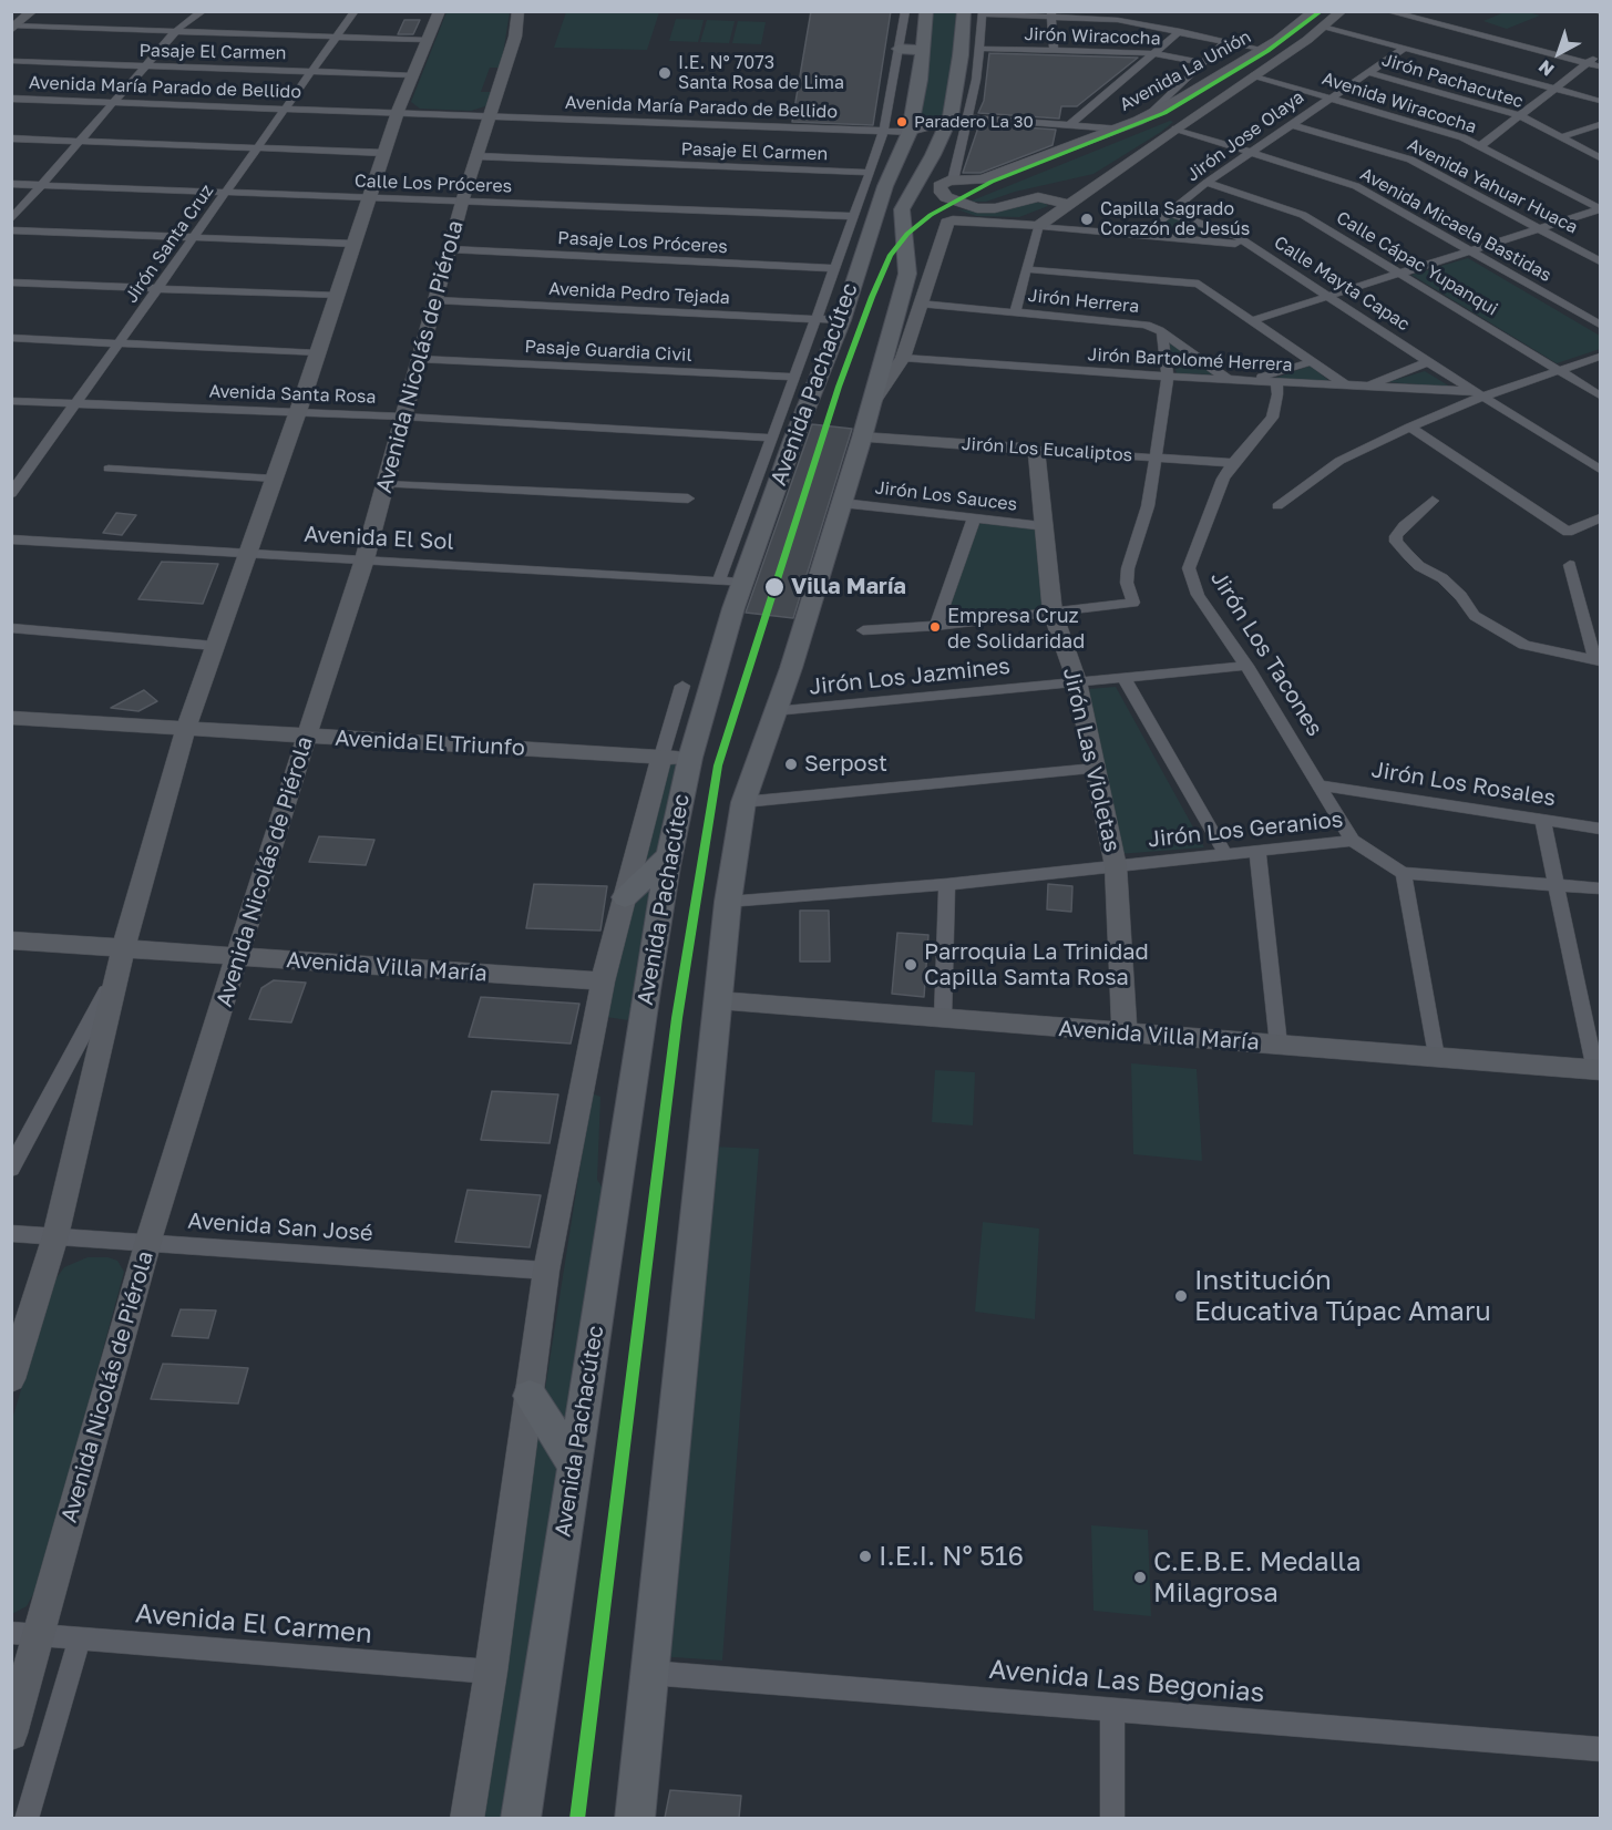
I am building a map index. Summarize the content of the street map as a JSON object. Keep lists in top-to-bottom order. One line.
{"streets":{"main road":["Avenida Pachacútec"],"street":["Jirón Wiracocha","Pasaje El Carmen","Avenida La Unión","Jirón Pachacutec","Avenida María Parado de Bellido","Avenida Wiracocha","Jirón Jose Olaya","Calle Los Próceres","Avenida Yahuar Huaca","Avenida Micaela Bastidas","Pasaje Los Próceres","Jirón Santa Cruz","Calle Cápac Yupanqui","Calle Mayta Capac","Avenida Pedro Tejada","Jirón Herrera","Pasaje Guardia Civil","Avenida Nicolás de Piérola","Jirón Bartolomé Herrera","Avenida Santa Rosa","Jirón Los Eucaliptos","Jirón Los Sauces","Avenida El Sol","Jirón Los Tacones","Jirón Los Jazmines","Avenida El Triunfo","Jirón Las Violetas","Jirón Los Rosales","Jirón Los Geranios","Avenida Villa María","Avenida San José","Avenida El Carmen","Avenida Las Begonias"]},"crossings":[["Pasaje El Carmen","Jirón Santa Cruz"],["Pasaje El Carmen","Avenida Nicolás de Piérola"],["Pasaje El Carmen","Avenida Pachacútec"],["Avenida La Unión","Avenida María Parado de Bellido"],["Avenida La Unión","Avenida Wiracocha"],["Avenida La Unión","Avenida Micaela Bastidas"],["Jirón Pachacutec","Jirón Jose Olaya"],["Avenida María Parado de Bellido","Jirón Santa Cruz"],["Avenida María Parado de Bellido","Avenida Nicolás de Piérola"],["Avenida María Parado de Bellido","Avenida Pachacútec"],["Avenida Wiracocha","Jirón Jose Olaya"],["Jirón Jose Olaya","Avenida Yahuar Huaca"],["Jirón Jose Olaya","Avenida Micaela Bastidas"],["Jirón Jose Olaya","Calle Cápac Yupanqui"],["Jirón Jose Olaya","Calle Mayta Capac"],["Calle Los Próceres","Jirón Santa Cruz"],["Calle Los Próceres","Avenida Nicolás de Piérola"],["Calle Los Próceres","Avenida Pachacútec"],["Pasaje Los Próceres","Avenida Nicolás de Piérola"],["Pasaje Los Próceres","Avenida Pachacútec"],["Jirón Santa Cruz","Avenida Santa Rosa"],["Calle Mayta Capac","Jirón Herrera"],["Calle Mayta Capac","Jirón Bartolomé Herrera"],["Avenida Pedro Tejada","Avenida Nicolás de Piérola"],["Avenida Pedro Tejada","Avenida Pachacútec"],["Jirón Herrera","Jirón Bartolomé Herrera"],["Pasaje Guardia Civil","Avenida Nicolás de Piérola"],["Pasaje Guardia Civil","Avenida Pachacútec"],["Avenida Nicolás de Piérola","Avenida Santa Rosa"],["Avenida Nicolás de Piérola","Avenida El Sol"],["Avenida Nicolás de Piérola","Avenida El Triunfo"],["Avenida Nicolás de Piérola","Avenida Villa María"],["Avenida Nicolás de Piérola","Avenida San José"],["Avenida Nicolás de Piérola","Avenida El Carmen"],["Jirón Bartolomé Herrera","Jirón Los Tacones"],["Avenida Pachacútec","Avenida Santa Rosa"],["Avenida Pachacútec","Avenida El Sol"],["Avenida Pachacútec","Avenida El Triunfo"],["Avenida Pachacútec","Avenida Villa María"],["Avenida Pachacútec","Avenida San José"],["Avenida Pachacútec","Avenida El Carmen"],["Jirón Los Eucaliptos","Jirón Los Tacones"],["Jirón Los Eucaliptos","Jirón Las Violetas"],["Jirón Los Sauces","Jirón Las Violetas"],["Jirón Los Tacones","Jirón Los Jazmines"],["Jirón Los Tacones","Jirón Los Rosales"],["Jirón Los Tacones","Jirón Los Geranios"],["Jirón Los Jazmines","Jirón Las Violetas"],["Jirón Las Violetas","Jirón Los Geranios"],["Jirón Las Violetas","Avenida Villa María"]],"places":["I.E. N° 7073 Santa Rosa de Lima","Paradero La 30","Capilla Sagrado Corazón de Jesús","Villa María","Empresa Cruz de Solidaridad","Serpost","Parroquia La Trinidad Capilla Samta Rosa","Institución Educativa Túpac Amaru","I.E.I. N° 516","C.E.B.E. Medalla Milagrosa"],"north":"bottom left"}
